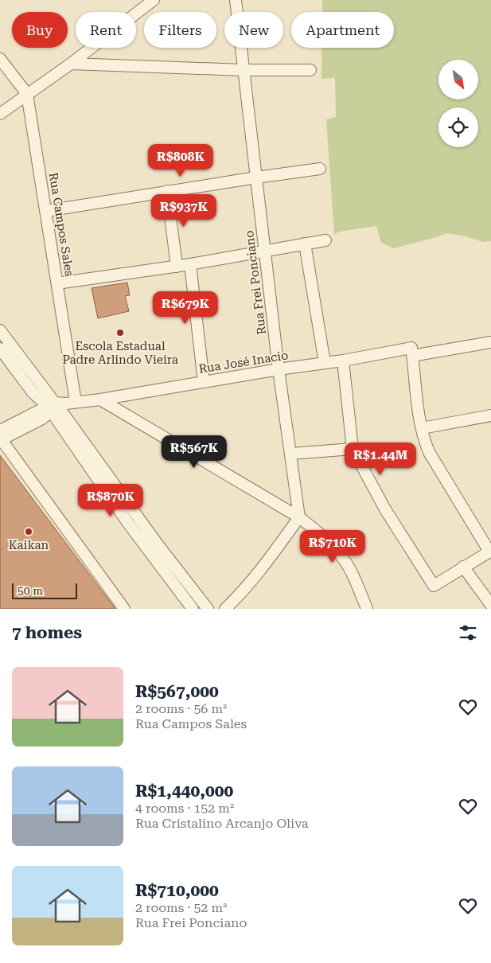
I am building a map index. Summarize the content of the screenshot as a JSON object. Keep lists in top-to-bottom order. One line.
{"streets":{"street":["Rua Campos Sales","Rua Frei Ponciano","Rua José Inacio"]},"crossings":[["Rua Campos Sales","Rua José Inacio"],["Rua Frei Ponciano","Rua José Inacio"]],"places":["Escola Estadual Padre Arlindo Vieira","Kaikan"],"scale_bar":"50 m","north":"bottom right","page":{"chip":["Buy","Rent","Filters","New","Apartment"],"price":["R$808K","R$937K","R$679K","R$567K","R$1.44M","R$870K","R$710K"],"scale":"50 m","heading":"7 homes","list":[{"name":"R$567,000","note":"2 rooms · 56 m² · Rua Campos Sales"},{"name":"R$1,440,000","note":"4 rooms · 152 m² · Rua Cristalino Arcanjo Oliva"},{"name":"R$710,000","note":"2 rooms · 52 m² · Rua Frei Ponciano"}]}}
